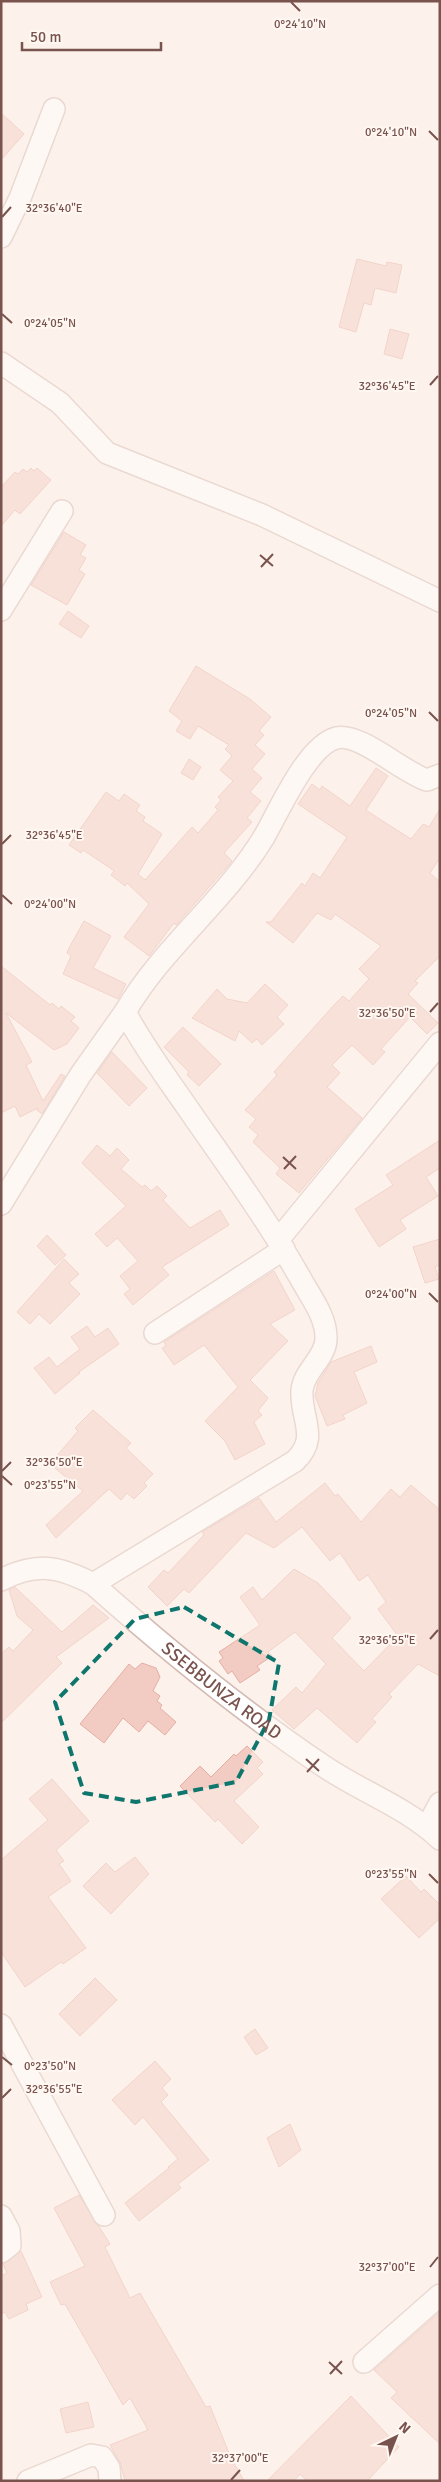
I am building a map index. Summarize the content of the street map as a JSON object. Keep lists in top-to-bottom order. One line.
{"streets":{"street":["SSEBBUNZA ROAD"]},"scale_bar":"50 m","north":"top right","coordinates":["0°24'10\"N","32°36'40\"E","0°24'05\"N","32°36'45\"E","0°24'00\"N","32°36'50\"E","0°23'55\"N","32°36'55\"E","0°23'50\"N","32°37'00\"E"]}
